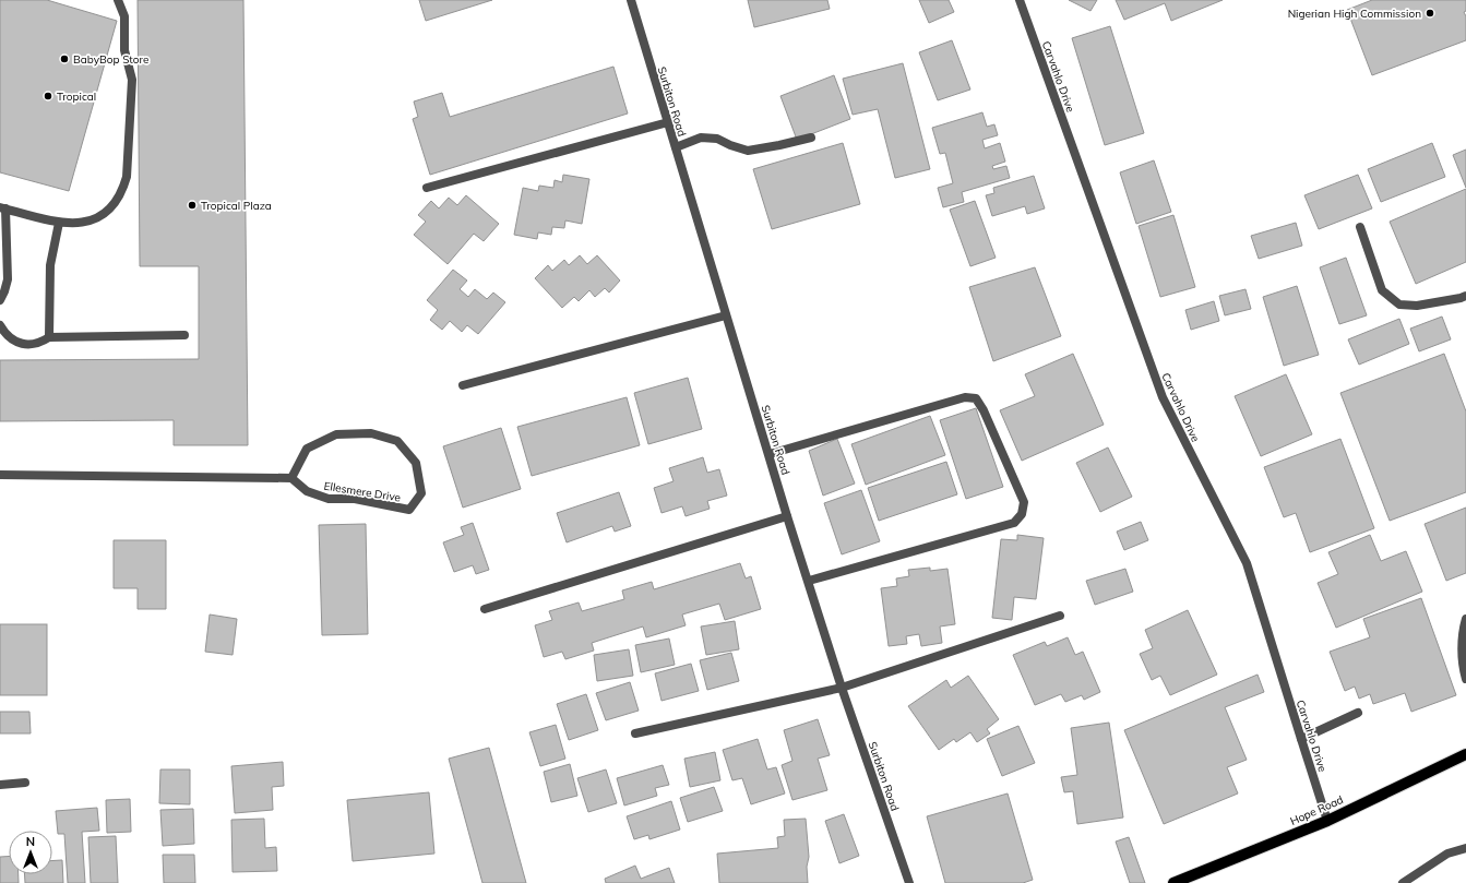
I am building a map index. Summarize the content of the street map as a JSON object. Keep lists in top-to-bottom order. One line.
{"streets":{"main road":["Hope Road"],"street":["Carvahlo Drive","Surbiton Road","Ellesmere Drive"]},"crossings":[["Carvahlo Drive","Hope Road"]],"places":["Nigerian High Commission","BabyBop Store","Tropical","Tropical Plaza"],"north":"top"}
